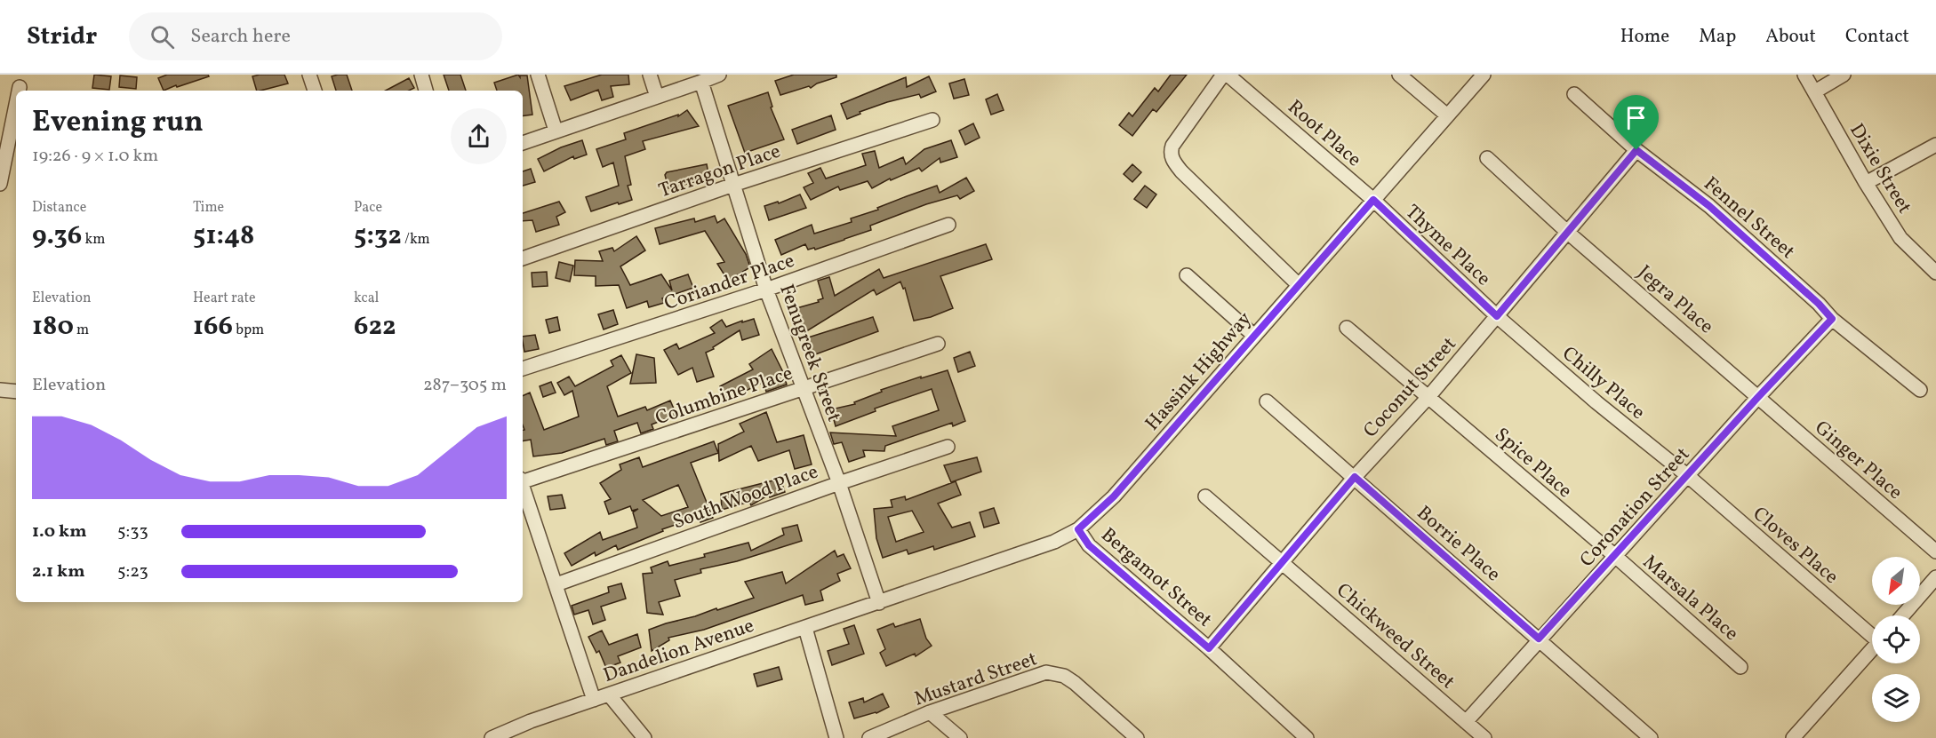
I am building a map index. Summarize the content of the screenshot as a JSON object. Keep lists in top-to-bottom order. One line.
{"streets":{"street":["Root Place","Dixie Street","Tarragon Place","Fennel Street","Thyme Place","Coriander Place","Jegra Place","Fenugreek Street","Hassink Highway","Chilly Place","Coconut Street","Columbine Place","Ginger Place","Spice Place","South Wood Place","Coronation Street","Borrie Place","Cloves Place","Bergamot Street","Marsala Place","Chickweed Street","Dandelion Avenue","Mustard Street"]},"crossings":[["Root Place","Thyme Place"],["Root Place","Hassink Highway"],["Tarragon Place","Fenugreek Street"],["Fennel Street","Coconut Street"],["Fennel Street","Coronation Street"],["Thyme Place","Hassink Highway"],["Thyme Place","Chilly Place"],["Thyme Place","Coconut Street"],["Coriander Place","Fenugreek Street"],["Jegra Place","Coconut Street"],["Jegra Place","Ginger Place"],["Jegra Place","Coronation Street"],["Fenugreek Street","Hassink Highway"],["Fenugreek Street","Columbine Place"],["Fenugreek Street","South Wood Place"],["Fenugreek Street","Dandelion Avenue"],["Hassink Highway","Bergamot Street"],["Hassink Highway","Dandelion Avenue"],["Chilly Place","Coconut Street"],["Chilly Place","Coronation Street"],["Chilly Place","Cloves Place"],["Coconut Street","Spice Place"],["Coconut Street","Borrie Place"],["Coconut Street","Bergamot Street"],["Coconut Street","Chickweed Street"],["Ginger Place","Coronation Street"],["Spice Place","Coronation Street"],["Spice Place","Marsala Place"],["Coronation Street","Borrie Place"],["Coronation Street","Cloves Place"],["Coronation Street","Marsala Place"],["Coronation Street","Chickweed Street"]],"north":"bottom left","page":{"header":"Stridr","search":"Search here","nav":["Home","Map","About","Contact"],"heading":["Evening run","19:26 · 9 × 1.0 km"],"stats":[["Distance","9.36 km"],["Time","51:48"],["Pace","5:32 /km"],["Elevation","180 m"],["Heart rate","166 bpm"],["kcal","622"]],"chart":["Elevation","287–305 m"],"list":[{"name":"1.0 km","note":"5:33"},{"name":"2.1 km","note":"5:23"}]}}
